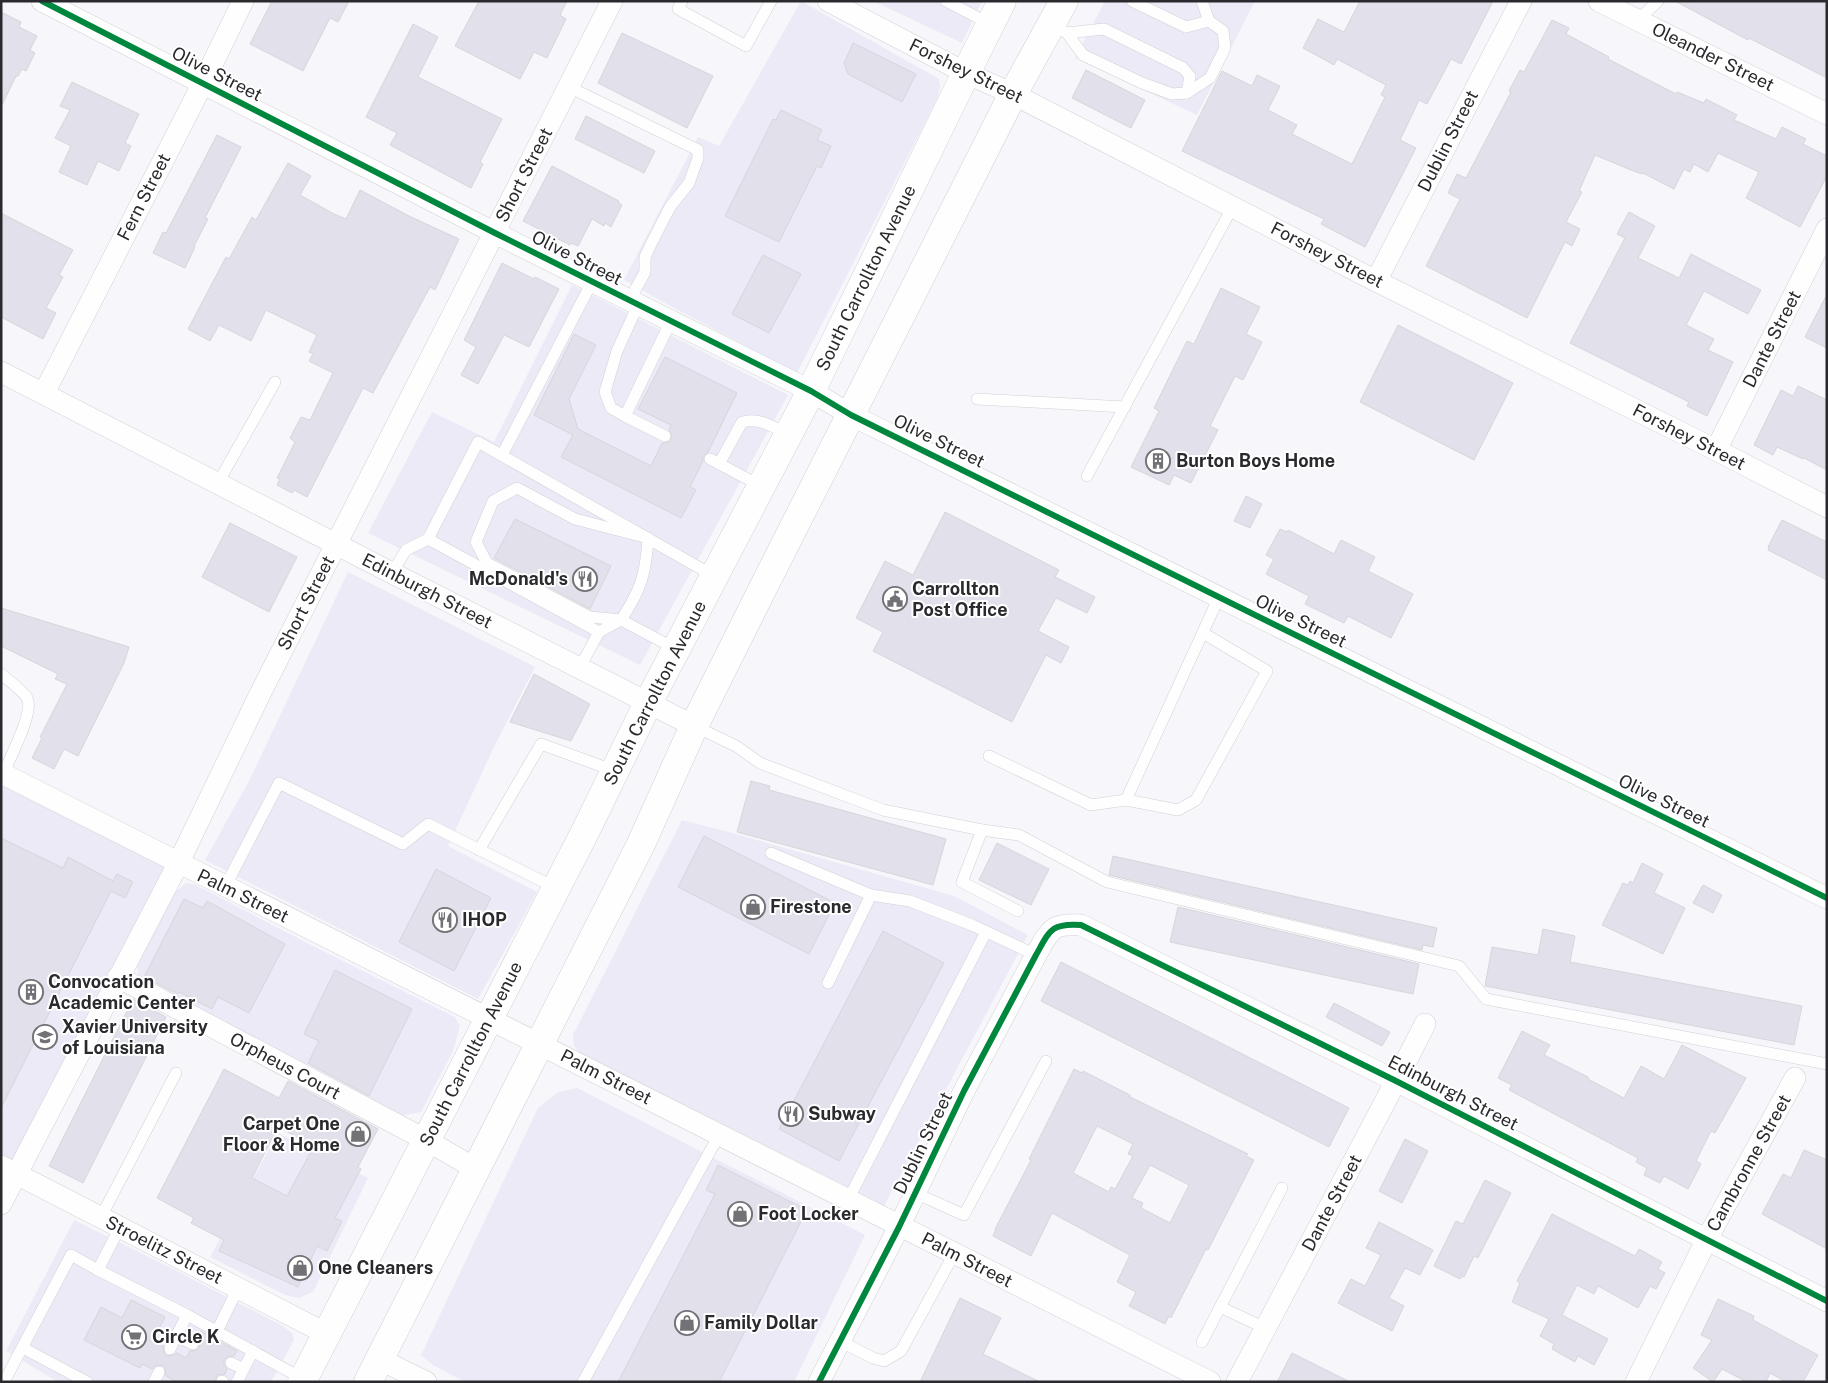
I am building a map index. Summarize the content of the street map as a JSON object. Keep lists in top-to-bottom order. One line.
{"streets":{"main road":["South Carrollton Avenue"],"street":["Oleander Street","Forshey Street","Olive Street","Dublin Street","Short Street","Fern Street","Dante Street","Edinburgh Street","Palm Street","Orpheus Court","Cambronne Street","Stroelitz Street"]},"crossings":[["Forshey Street","Dublin Street"],["Forshey Street","South Carrollton Avenue"],["Forshey Street","Dante Street"],["Olive Street","Short Street"],["Olive Street","Fern Street"],["Olive Street","South Carrollton Avenue"],["Dublin Street","Edinburgh Street"],["Dublin Street","Palm Street"],["Short Street","Edinburgh Street"],["Short Street","Palm Street"],["Short Street","Orpheus Court"],["Short Street","Stroelitz Street"],["Fern Street","Edinburgh Street"],["South Carrollton Avenue","Edinburgh Street"],["South Carrollton Avenue","Palm Street"],["South Carrollton Avenue","Orpheus Court"],["South Carrollton Avenue","Stroelitz Street"],["Dante Street","Edinburgh Street"],["Edinburgh Street","Cambronne Street"]],"places":{"building":["Burton Boys Home","Convocation Academic Center"],"restaurant":["McDonald's","IHOP","Subway"],"public building":["Carrollton Post Office"],"shop":["Firestone","Carpet One Floor & Home","Foot Locker","One Cleaners","Family Dollar"],"school or university":["Xavier University of Louisiana"],"supermarket":["Circle K"]}}
